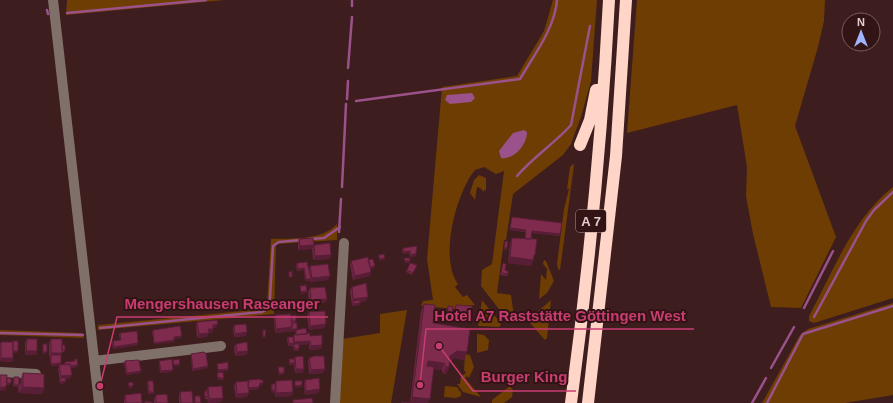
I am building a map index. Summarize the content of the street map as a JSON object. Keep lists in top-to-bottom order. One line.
{"streets":{"highway":["A 7"]},"places":["Burger King","Hotel A7 Raststätte Göttingen West","Mengershausen Raseanger"],"north":"top"}
